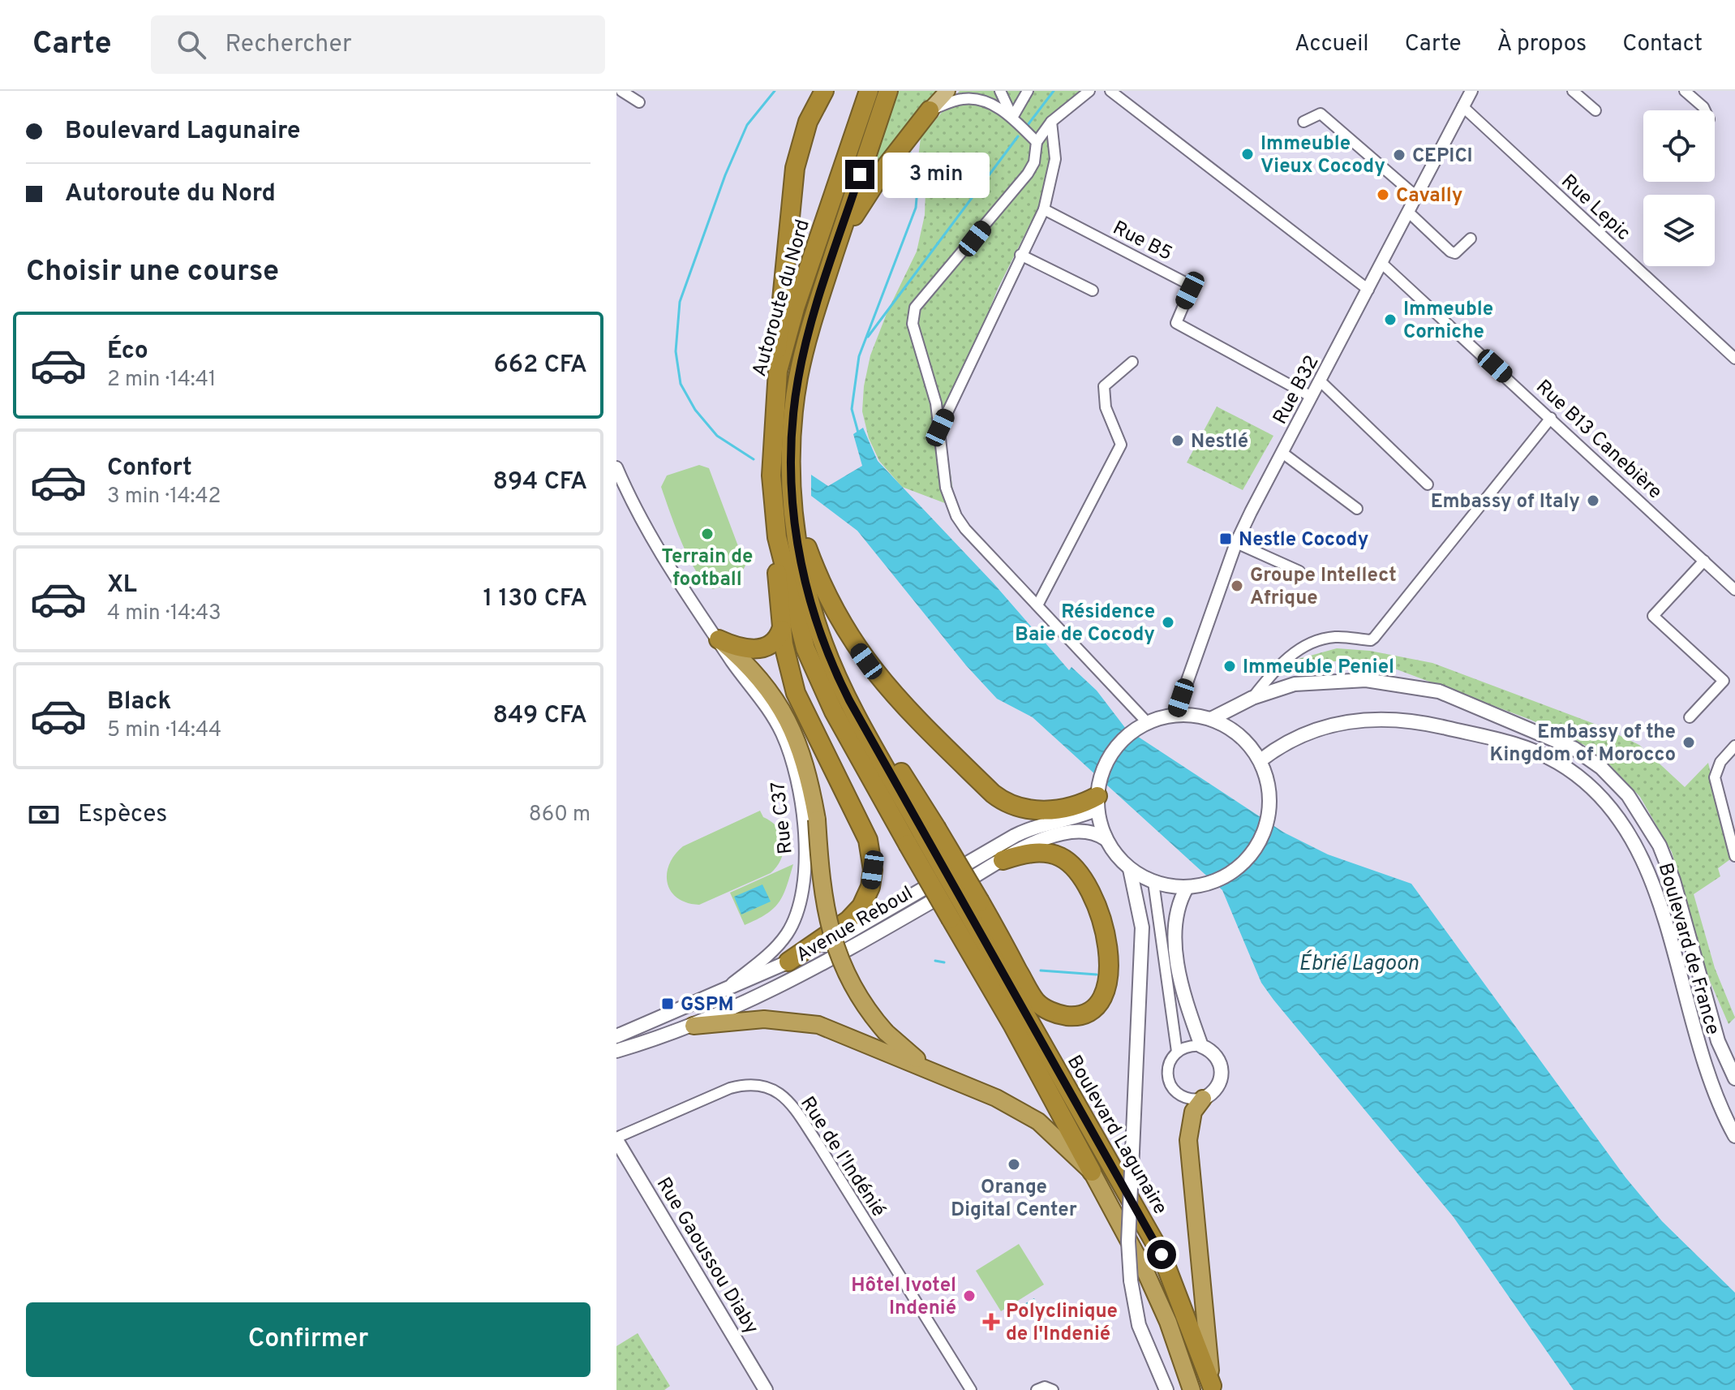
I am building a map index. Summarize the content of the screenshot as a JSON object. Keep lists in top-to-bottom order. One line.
{"streets":{"highway":["Autoroute du Nord","Boulevard Lagunaire"],"main road":["Avenue Reboul","Boulevard de France","Rue Gaoussou Diaby"],"street":["Rue Lepic","Rue B5","Rue B32","Rue B13 Canebière","Rue C37","Rue de l'Indénié"]},"crossings":[["Rue Lepic","Rue B32"],["Rue B5","Rue B32"],["Rue B32","Rue B13 Canebière"],["Rue B32","Avenue Reboul"],["Rue B32","Boulevard de France"],["Avenue Reboul","Boulevard de France"],["Rue de l'Indénié","Rue Gaoussou Diaby"]],"water":["Ébrié Lagoon"],"places":{"other":["Immeuble Vieux Cocody","CEPICI","Cavally","Immeuble Corniche","Nestlé","Embassy of Italy","Terrain de football","Groupe Intellect Afrique","Résidence Baie de Cocody","Immeuble Peniel","Embassy of the Kingdom of Morocco","Orange Digital Center","Hôtel Ivotel Indenié"],"transit":["Nestle Cocody","GSPM"],"health":["Polyclinique de l'Indenié"]},"page":{"header":"Carte","search":"Rechercher","nav":["Accueil","Carte","À propos","Contact"],"banner":["Boulevard Lagunaire","Autoroute du Nord"],"bubble":"3 min","heading":"Choisir une course","list":[{"name":"Éco","note":"2 min · 14:41","value":"662 CFA"},{"name":"Confort","note":"3 min · 14:42","value":"894 CFA"},{"name":"XL","note":"4 min · 14:43","value":"1 130 CFA"},{"name":"Black","note":"5 min · 14:44","value":"849 CFA"}],"pay":["Espèces","860 m"],"buttons":"Confirmer"}}
